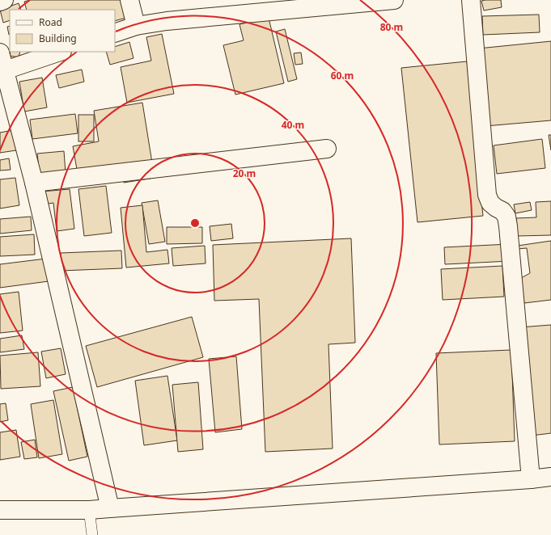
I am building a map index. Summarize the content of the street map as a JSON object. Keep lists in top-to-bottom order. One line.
{"legend":["Road","Building"],"rings":["80 m","60 m","40 m","20 m"]}
